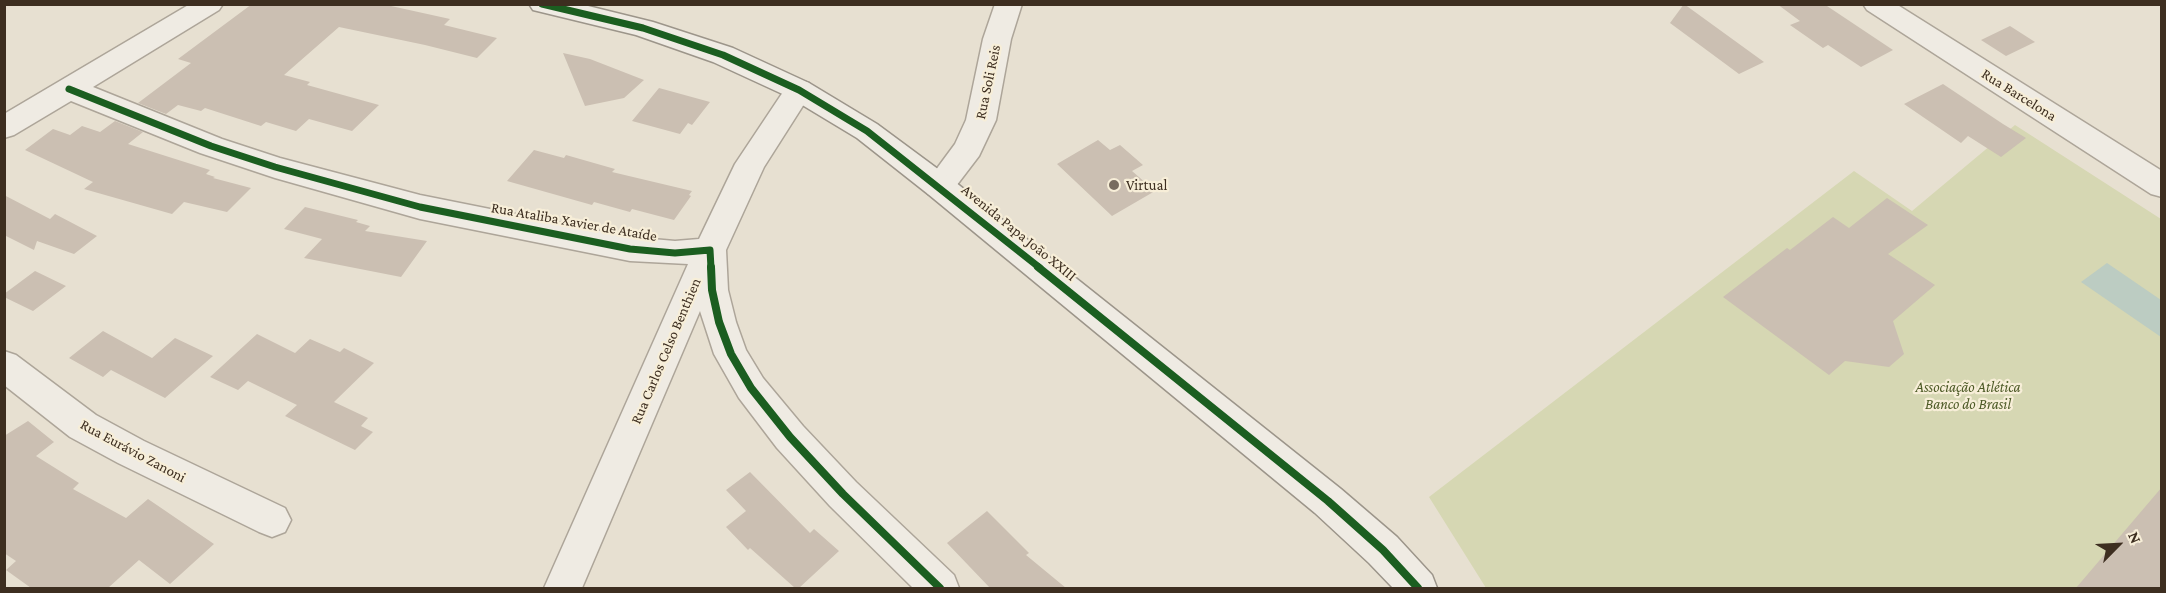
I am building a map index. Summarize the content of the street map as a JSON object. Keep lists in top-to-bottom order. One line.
{"streets":{"street":["Rua Soli Reis","Rua Barcelona","Rua Ataliba Xavier de Ataíde","Avenida Papa João XXIII","Rua Carlos Celso Benthien","Rua Eurávio Zanoni"]},"crossings":[["Rua Soli Reis","Avenida Papa João XXIII"],["Rua Ataliba Xavier de Ataíde","Rua Carlos Celso Benthien"],["Avenida Papa João XXIII","Rua Carlos Celso Benthien"]],"parks":["Associação Atlética Banco do Brasil"],"places":["Virtual"],"north":"top right"}
